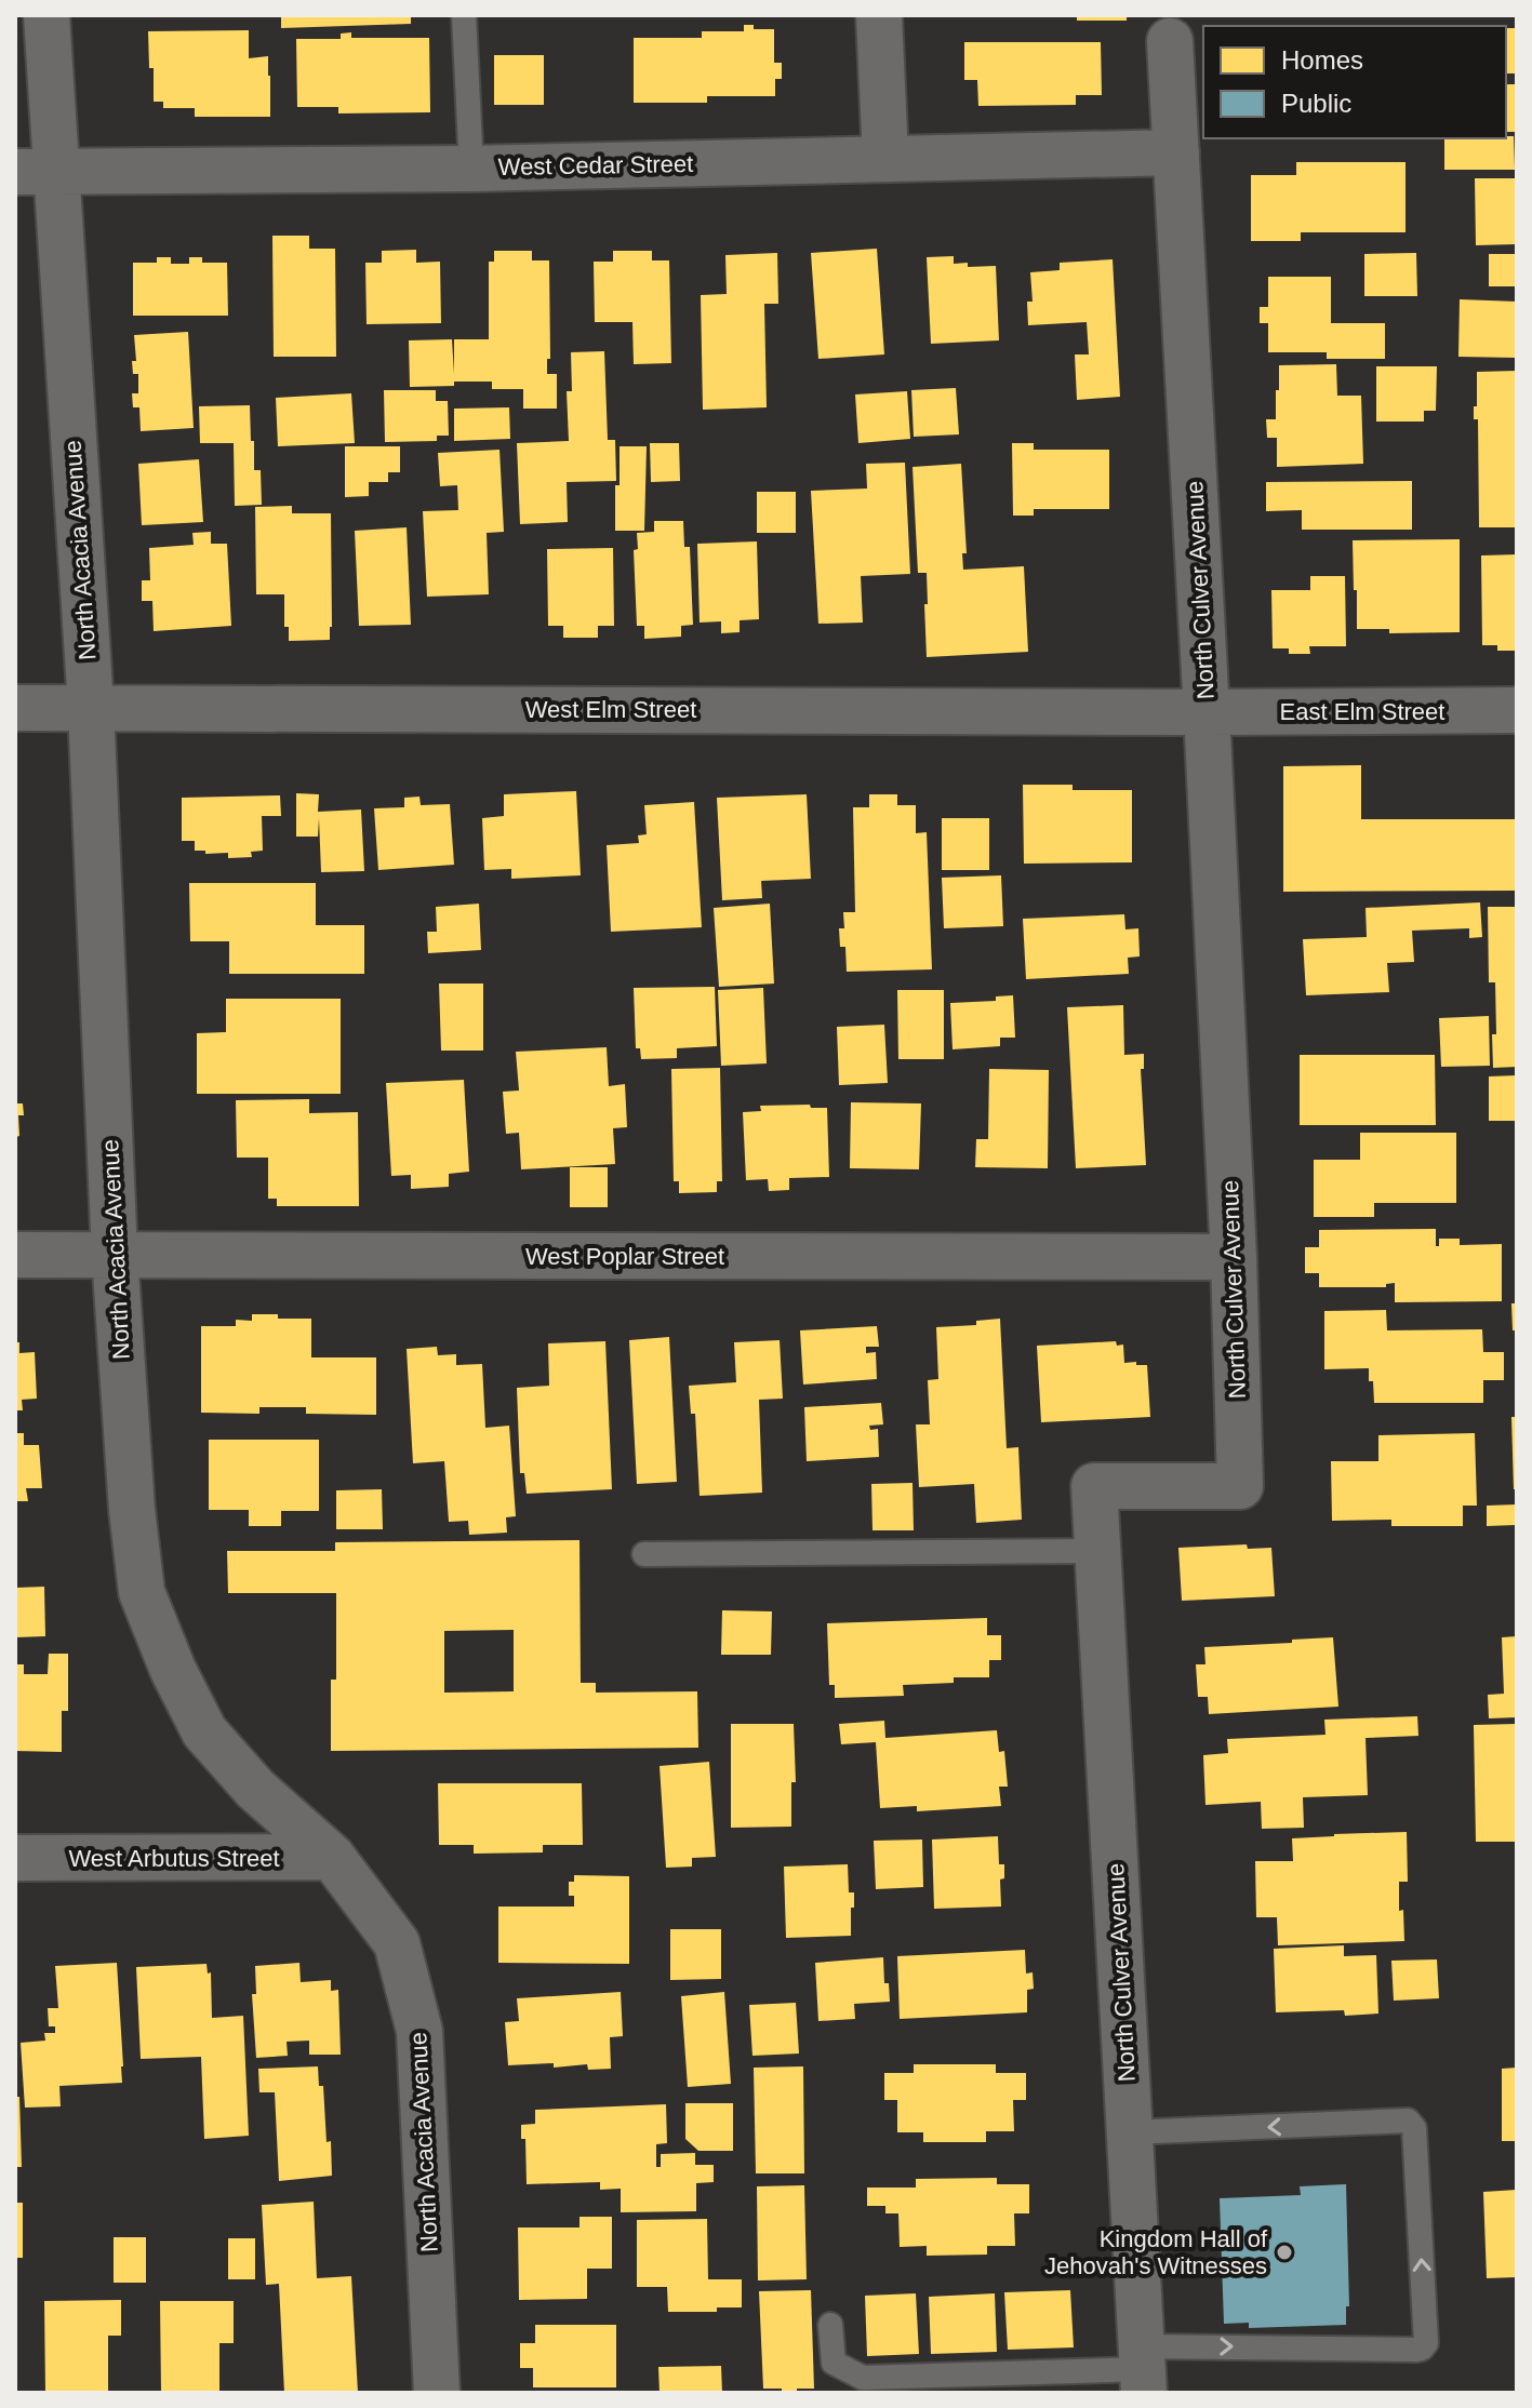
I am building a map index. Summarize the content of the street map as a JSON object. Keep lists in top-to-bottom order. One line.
{"streets":{"street":["West Cedar Street","North Acacia Avenue","North Culver Avenue","West Elm Street","East Elm Street","West Poplar Street","West Arbutus Street"]},"crossings":[["West Cedar Street","North Acacia Avenue"],["West Cedar Street","North Culver Avenue"],["North Acacia Avenue","West Elm Street"],["North Acacia Avenue","West Poplar Street"],["North Acacia Avenue","West Arbutus Street"],["North Culver Avenue","West Elm Street"],["North Culver Avenue","East Elm Street"],["North Culver Avenue","West Poplar Street"],["West Elm Street","East Elm Street"]],"places":["Kingdom Hall of Jehovah's Witnesses"],"legend":["Homes","Public"]}
